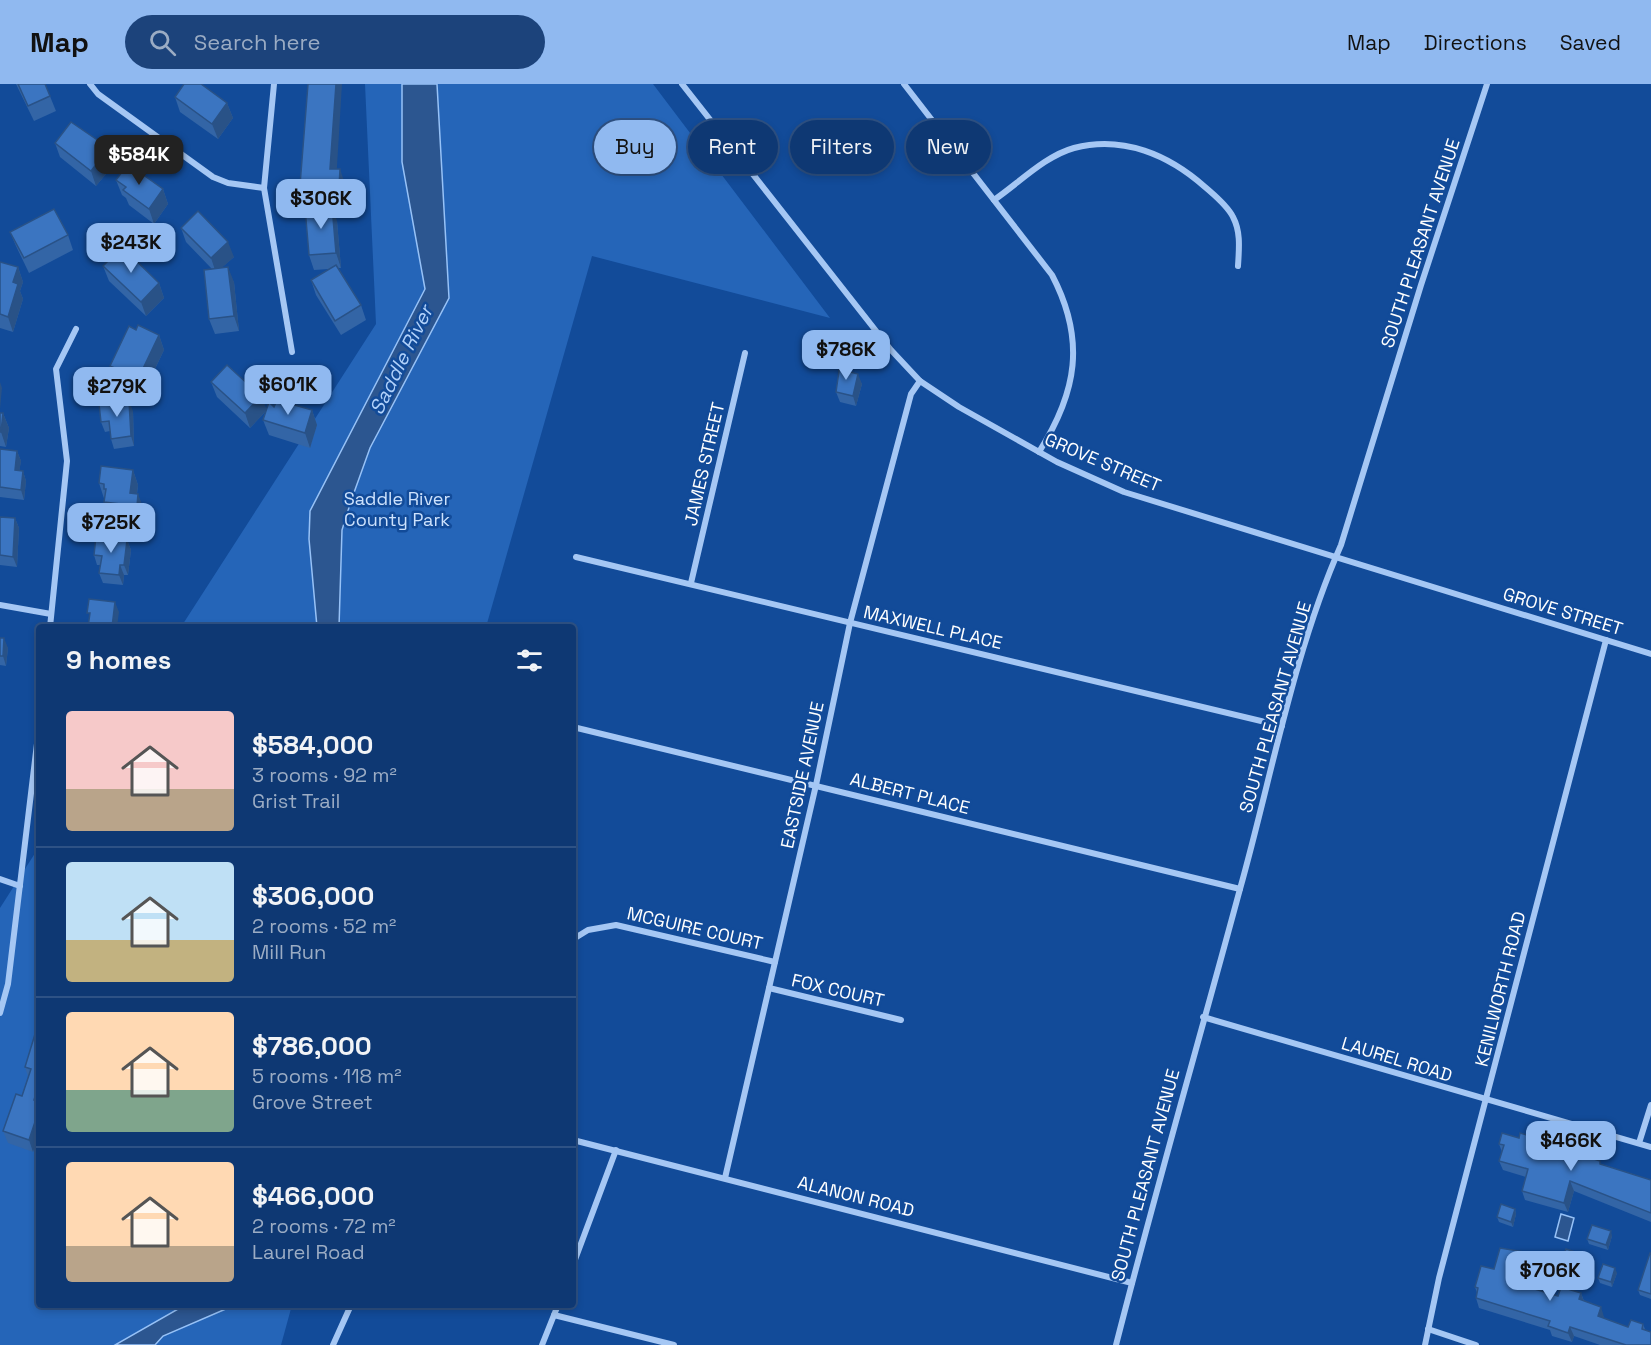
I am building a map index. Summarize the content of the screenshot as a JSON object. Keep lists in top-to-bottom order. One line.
{"streets":{"street":["SOUTH PLEASANT AVENUE","GROVE STREET","JAMES STREET","MAXWELL PLACE","EASTSIDE AVENUE","ALBERT PLACE","MCGUIRE COURT","KENILWORTH ROAD","FOX COURT","LAUREL ROAD","ALANON ROAD"]},"crossings":[["SOUTH PLEASANT AVENUE","GROVE STREET"],["SOUTH PLEASANT AVENUE","MAXWELL PLACE"],["SOUTH PLEASANT AVENUE","ALBERT PLACE"],["SOUTH PLEASANT AVENUE","LAUREL ROAD"],["SOUTH PLEASANT AVENUE","ALANON ROAD"],["GROVE STREET","EASTSIDE AVENUE"],["GROVE STREET","KENILWORTH ROAD"],["JAMES STREET","MAXWELL PLACE"],["MAXWELL PLACE","EASTSIDE AVENUE"],["EASTSIDE AVENUE","ALBERT PLACE"],["EASTSIDE AVENUE","MCGUIRE COURT"],["EASTSIDE AVENUE","FOX COURT"],["EASTSIDE AVENUE","ALANON ROAD"],["KENILWORTH ROAD","LAUREL ROAD"]],"water":["Saddle River"],"parks":["Saddle River County Park"],"page":{"header":"Map","search":"Search here","nav":["Map","Directions","Saved"],"chip":["Buy","Rent","Filters","New"],"price":["$584K","$306K","$243K","$786K","$601K","$279K","$725K","$466K","$706K"],"heading":"9 homes","list":[{"name":"$584,000","note":"3 rooms · 92 m² · Grist Trail"},{"name":"$306,000","note":"2 rooms · 52 m² · Mill Run"},{"name":"$786,000","note":"5 rooms · 118 m² · Grove Street"},{"name":"$466,000","note":"2 rooms · 72 m² · Laurel Road"}]}}
